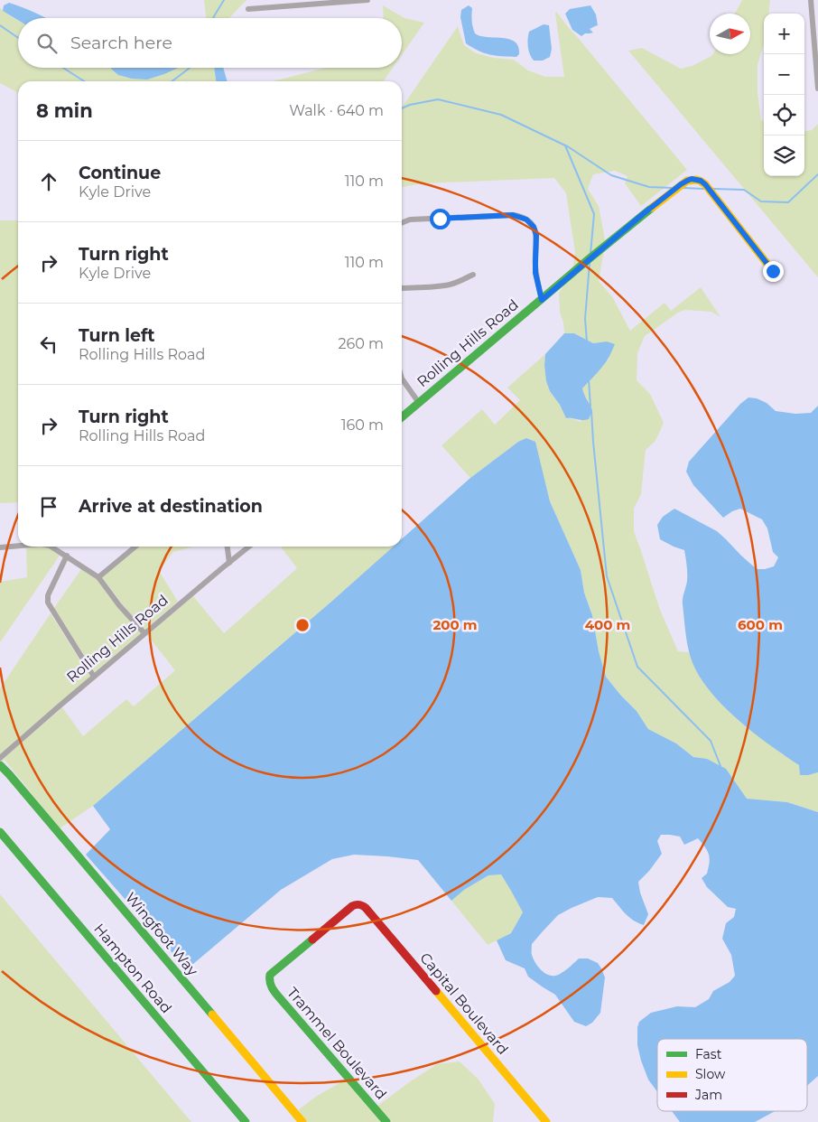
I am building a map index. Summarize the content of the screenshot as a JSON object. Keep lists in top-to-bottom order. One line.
{"streets":{"street":["Rolling Hills Road","Wingfoot Way","Hampton Road","Capital Boulevard","Trammel Boulevard"]},"crossings":[["Capital Boulevard","Trammel Boulevard"]],"legend":["Fast","Slow","Jam"],"north":"right","page":{"map_buttons":["+","−"],"search":"Search here","heading":["8 min","Walk · 640 m"],"list":[["Continue","Kyle Drive","110 m"],["Turn right","Kyle Drive","110 m"],["Turn left","Rolling Hills Road","260 m"],["Turn right","Rolling Hills Road","160 m"],"Arrive at destination"]},"rings":["200 m","400 m","600 m"]}
